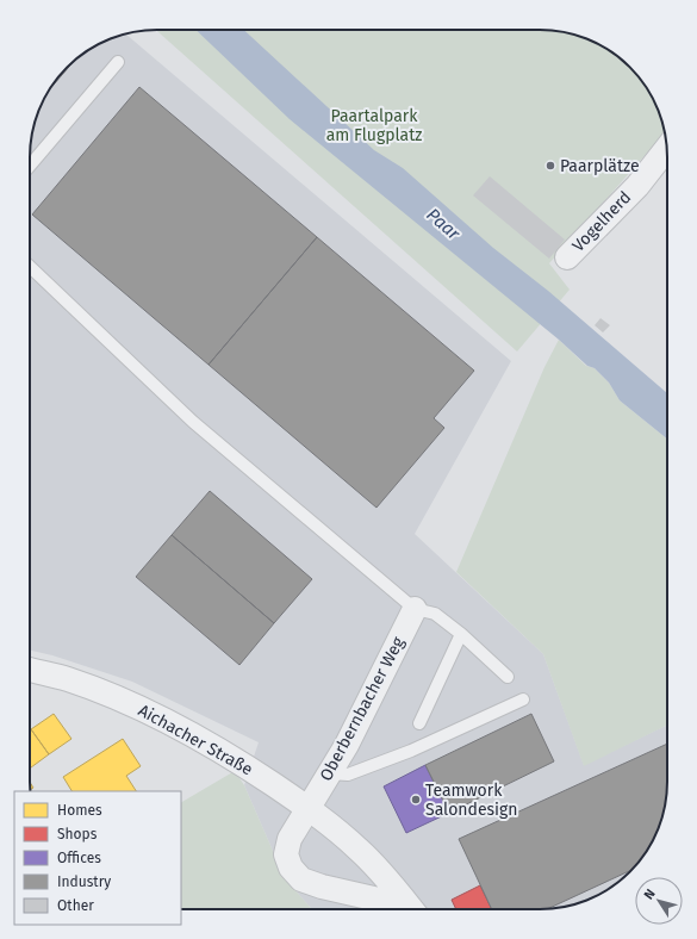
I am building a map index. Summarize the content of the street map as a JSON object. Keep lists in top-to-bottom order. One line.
{"streets":{"street":["Vogelherd","Oberbernbacher Weg","Aichacher Straße"]},"crossings":[["Oberbernbacher Weg","Aichacher Straße"]],"water":["Paar"],"parks":["Paartalpark am Flugplatz"],"places":["Paarplätze","Teamwork Salondesign"],"legend":["Homes","Shops","Offices","Industry","Other"],"north":"top left"}
